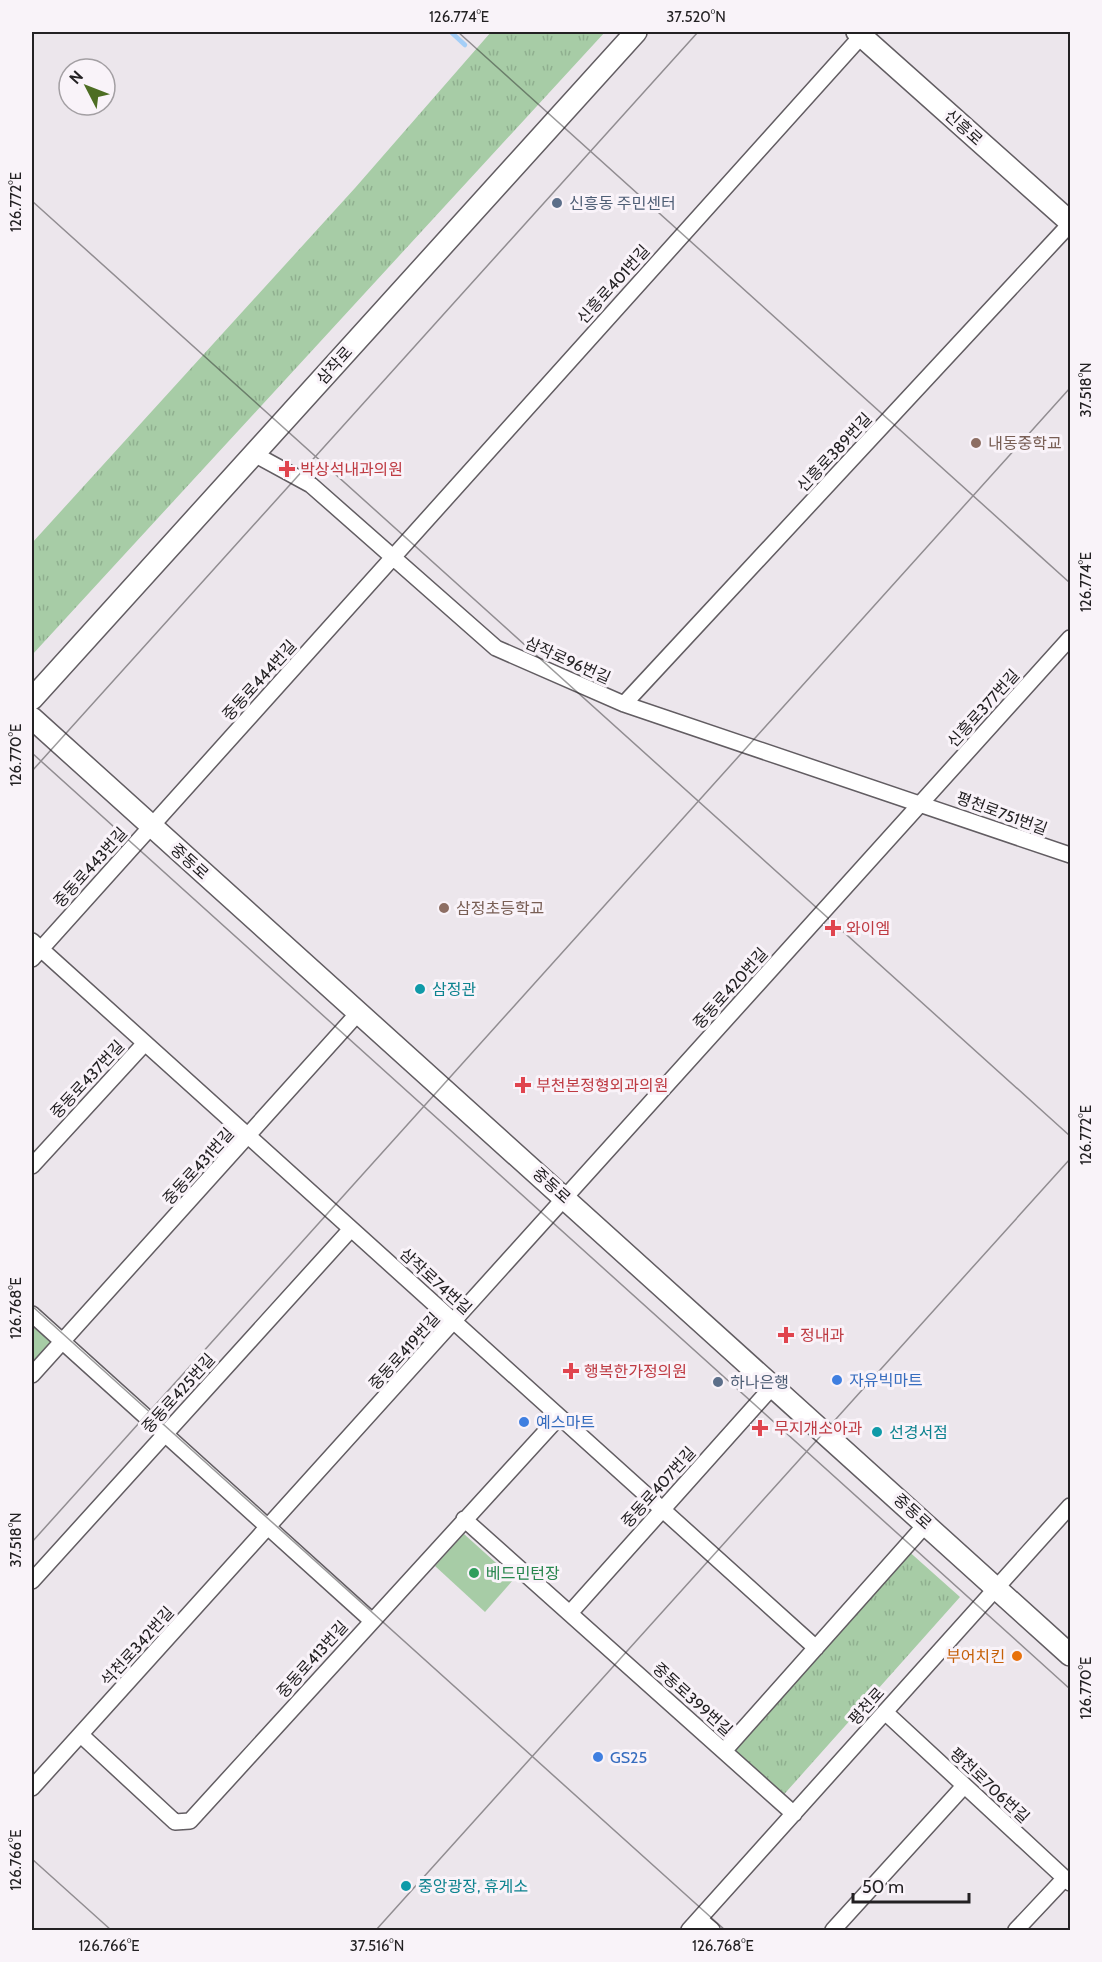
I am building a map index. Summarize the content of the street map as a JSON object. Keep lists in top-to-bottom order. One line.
{"streets":{"street":["신흥로","신흥로401번길","삼작로","신흥로389번길","삼작로96번길","중동로444번길","신흥로377번길","평천로751번길","중동로","중동로443번길","중동로420번길","중동로437번길","중동로431번길","삼작로74번길","중동로419번길","중동로425번길","중동로407번길","석천로342번길","중동로413번길","중동로399번길","평천로","평천로706번길"]},"crossings":[["신흥로","신흥로401번길"],["신흥로","신흥로389번길"],["신흥로401번길","삼작로96번길"],["신흥로401번길","중동로444번길"],["삼작로","삼작로96번길"],["신흥로389번길","삼작로96번길"],["삼작로96번길","중동로444번길"],["삼작로96번길","신흥로377번길"],["삼작로96번길","평천로751번길"],["삼작로96번길","중동로420번길"],["중동로444번길","중동로"],["중동로444번길","중동로443번길"],["신흥로377번길","평천로751번길"],["신흥로377번길","중동로420번길"],["평천로751번길","중동로420번길"],["중동로","중동로443번길"],["중동로","중동로420번길"],["중동로","중동로431번길"],["중동로","중동로419번길"],["중동로","중동로407번길"],["중동로","중동로399번길"],["중동로","평천로"],["중동로443번길","삼작로74번길"],["중동로420번길","중동로419번길"],["중동로437번길","삼작로74번길"],["중동로431번길","삼작로74번길"],["삼작로74번길","중동로419번길"],["삼작로74번길","중동로425번길"],["삼작로74번길","중동로407번길"],["삼작로74번길","중동로413번길"],["삼작로74번길","중동로399번길"],["중동로419번길","석천로342번길"],["중동로407번길","중동로399번길"],["석천로342번길","중동로413번길"],["중동로413번길","중동로399번길"],["평천로","평천로706번길"]],"places":{"other":["신흥동 주민센터","내동중학교","삼정초등학교","삼정관","자유빅마트","하나은행","예스마트","선경서점","베드민턴장","부어치킨","GS25","중앙광장, 휴게소"],"health":["박상석내과의원","와이엠","부천본정형외과의원","정내과","행복한가정의원","무지개소아과"]},"scale_bar":"50 m","north":"top left","coordinates":["126.774°E","37.520°N","126.772°E","37.518°N","126.770°E","126.768°E","126.766°E","37.516°N"]}
